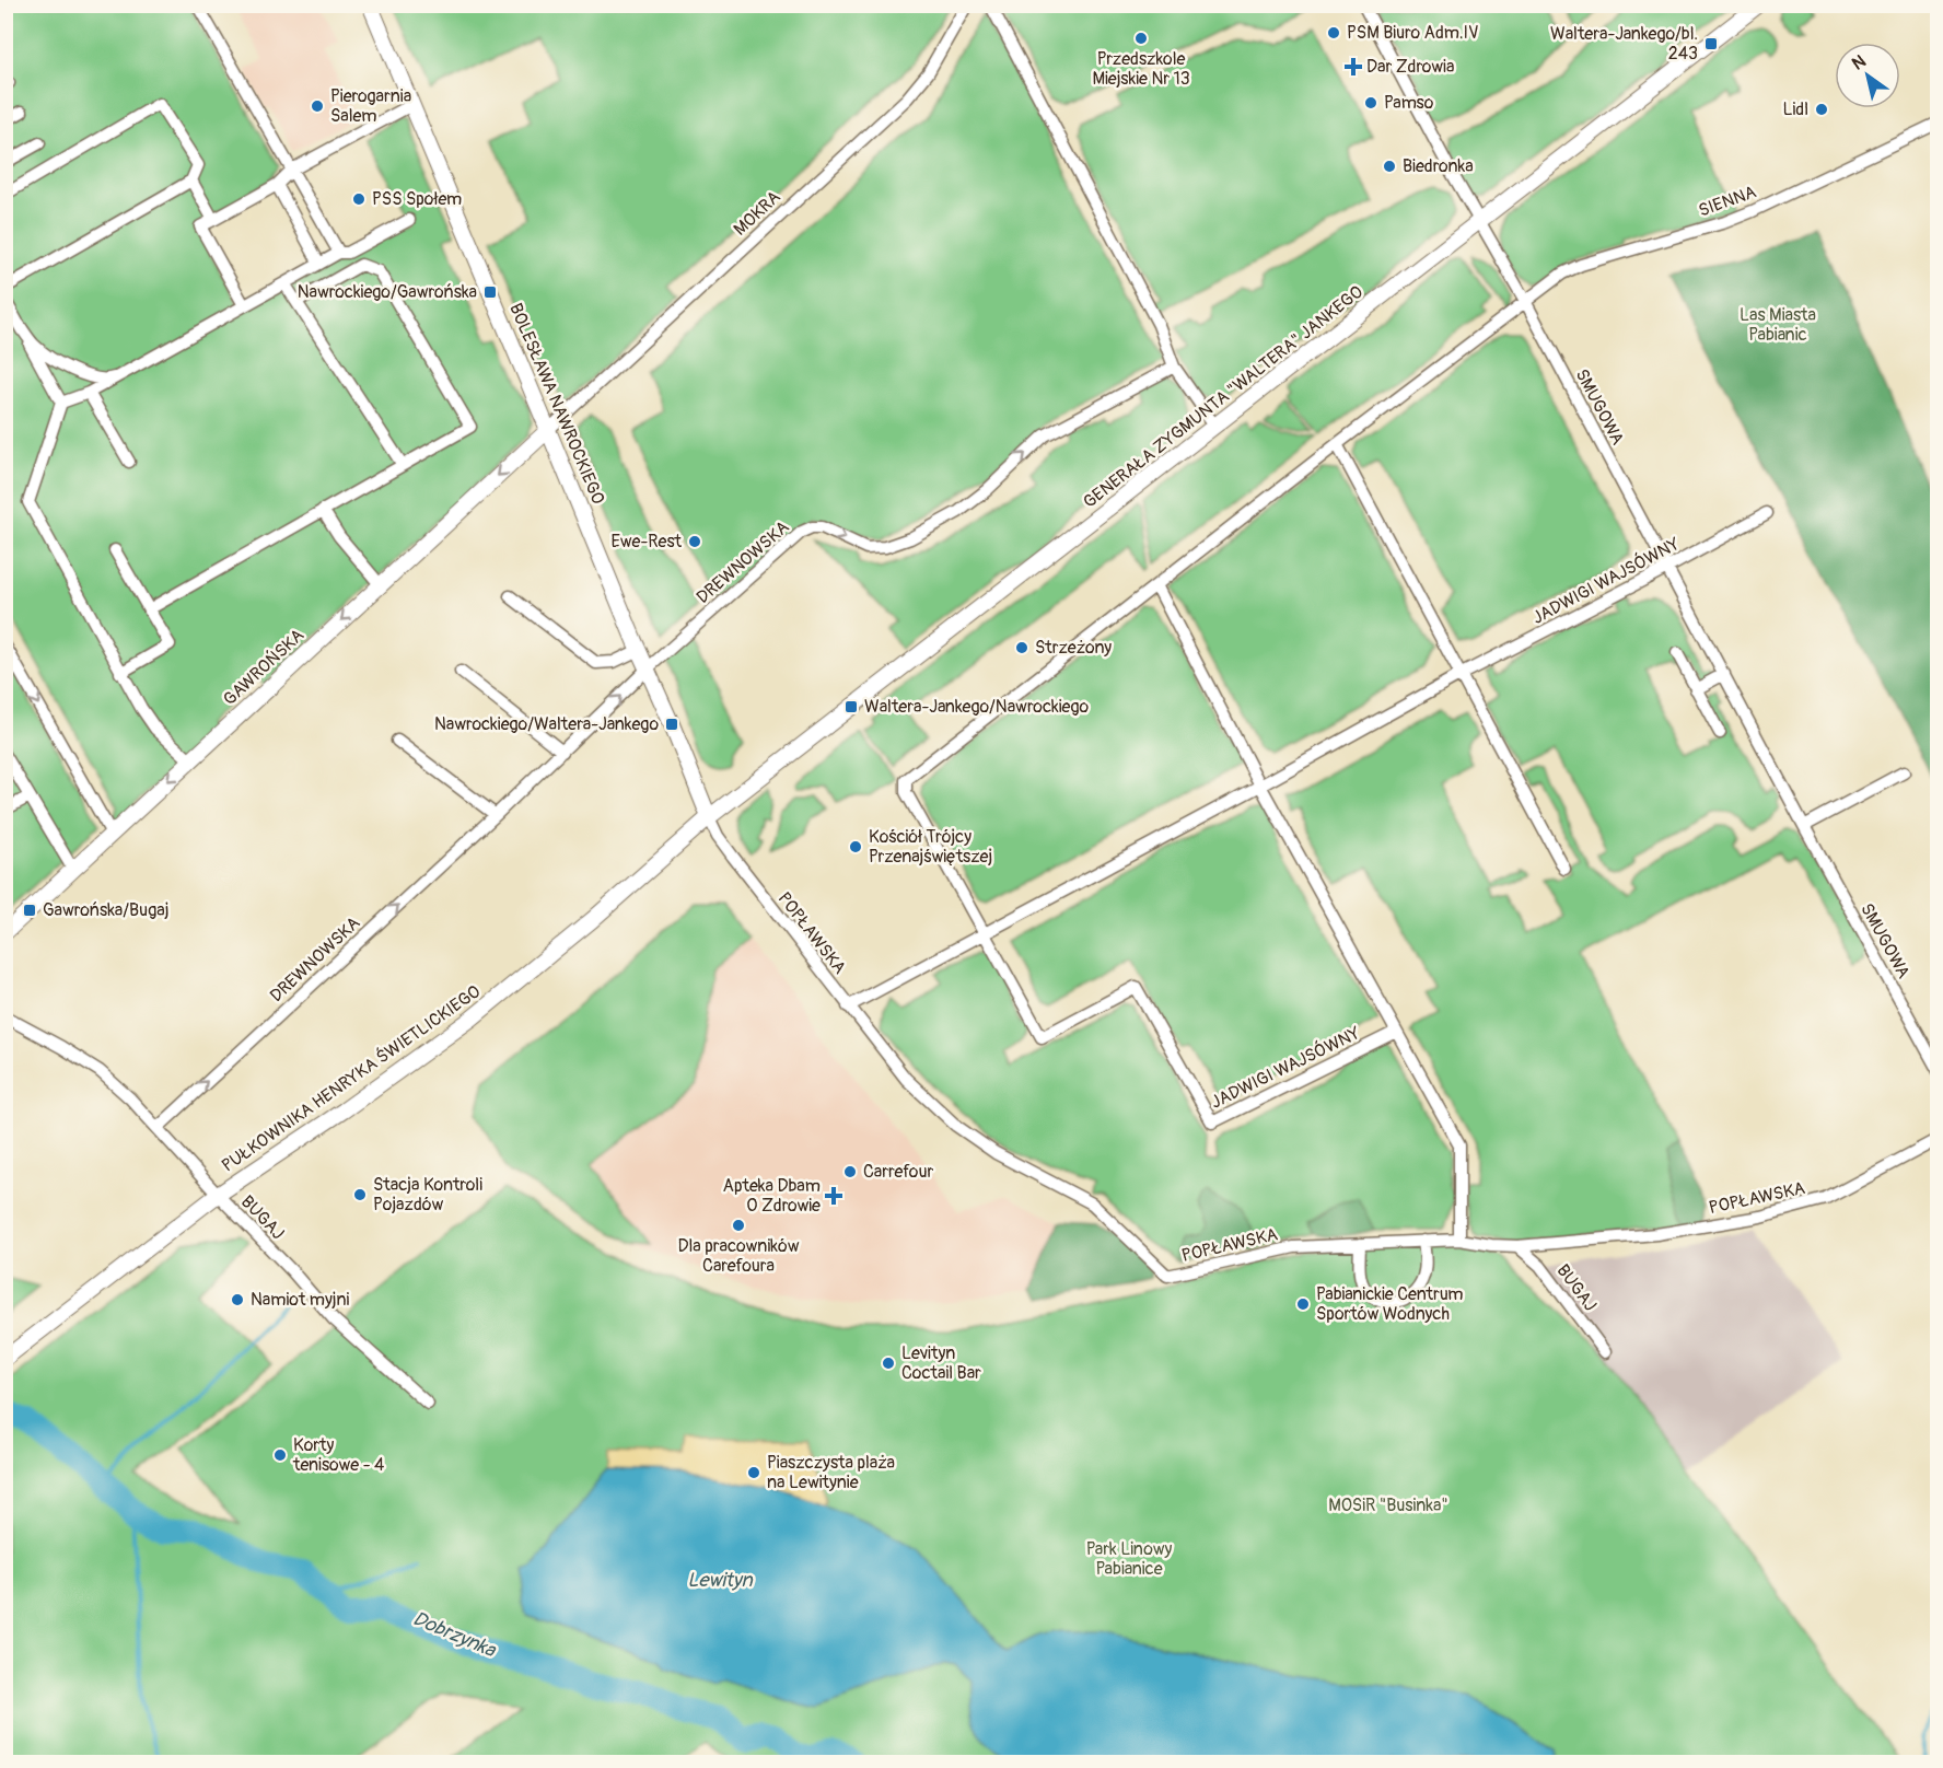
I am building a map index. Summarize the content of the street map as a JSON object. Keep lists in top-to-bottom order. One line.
{"streets":{"street":["SIENNA","MOKRA","GENERAŁA ZYGMUNTA \"WALTERA\" JANKEGO","BOLESŁAWA NAWROCKIEGO","SMUGOWA","DREWNOWSKA","JADWIGI WAJSÓWNY","GAWROŃSKA","POPŁAWSKA","PUŁKOWNIKA HENRYKA ŚWIETLICKIEGO","BUGAJ"]},"crossings":[["SIENNA","SMUGOWA"],["MOKRA","BOLESŁAWA NAWROCKIEGO"],["MOKRA","GAWROŃSKA"],["GENERAŁA ZYGMUNTA \"WALTERA\" JANKEGO","BOLESŁAWA NAWROCKIEGO"],["GENERAŁA ZYGMUNTA \"WALTERA\" JANKEGO","SMUGOWA"],["GENERAŁA ZYGMUNTA \"WALTERA\" JANKEGO","POPŁAWSKA"],["GENERAŁA ZYGMUNTA \"WALTERA\" JANKEGO","PUŁKOWNIKA HENRYKA ŚWIETLICKIEGO"],["BOLESŁAWA NAWROCKIEGO","DREWNOWSKA"],["BOLESŁAWA NAWROCKIEGO","GAWROŃSKA"],["BOLESŁAWA NAWROCKIEGO","POPŁAWSKA"],["BOLESŁAWA NAWROCKIEGO","PUŁKOWNIKA HENRYKA ŚWIETLICKIEGO"],["SMUGOWA","JADWIGI WAJSÓWNY"],["DREWNOWSKA","BUGAJ"],["JADWIGI WAJSÓWNY","POPŁAWSKA"],["POPŁAWSKA","PUŁKOWNIKA HENRYKA ŚWIETLICKIEGO"],["POPŁAWSKA","BUGAJ"],["PUŁKOWNIKA HENRYKA ŚWIETLICKIEGO","BUGAJ"]],"one_way":["DREWNOWSKA"],"water":["Lewityn","Dobrzynka"],"parks":["Las Miasta Pabianic","MOSiR \"Businka\"","Park Linowy Pabianice"],"places":{"other":["PSM Biuro Adm.IV","Przedszkole Miejskie Nr 13","Pamso","Pierogarnia Salem","Lidl","Biedronka","PSS Społem","Ewe-Rest","Strzeżony","Kościół Trójcy Przenajświętszej","Carrefour","Stacja Kontroli Pojazdów","Dla pracowników Carefoura","Namiot myjni","Pabianickie Centrum Sportów Wodnych","Levityn Coctail Bar","Korty tenisowe - 4","Piaszczysta plaża na Lewitynie"],"transit":["Waltera-Jankego/bl. 243","Nawrockiego/Gawrońska","Waltera-Jankego/Nawrockiego","Nawrockiego/Waltera-Jankego","Gawrońska/Bugaj"],"health":["Dar Zdrowia","Apteka Dbam O Zdrowie"]},"north":"top left"}
